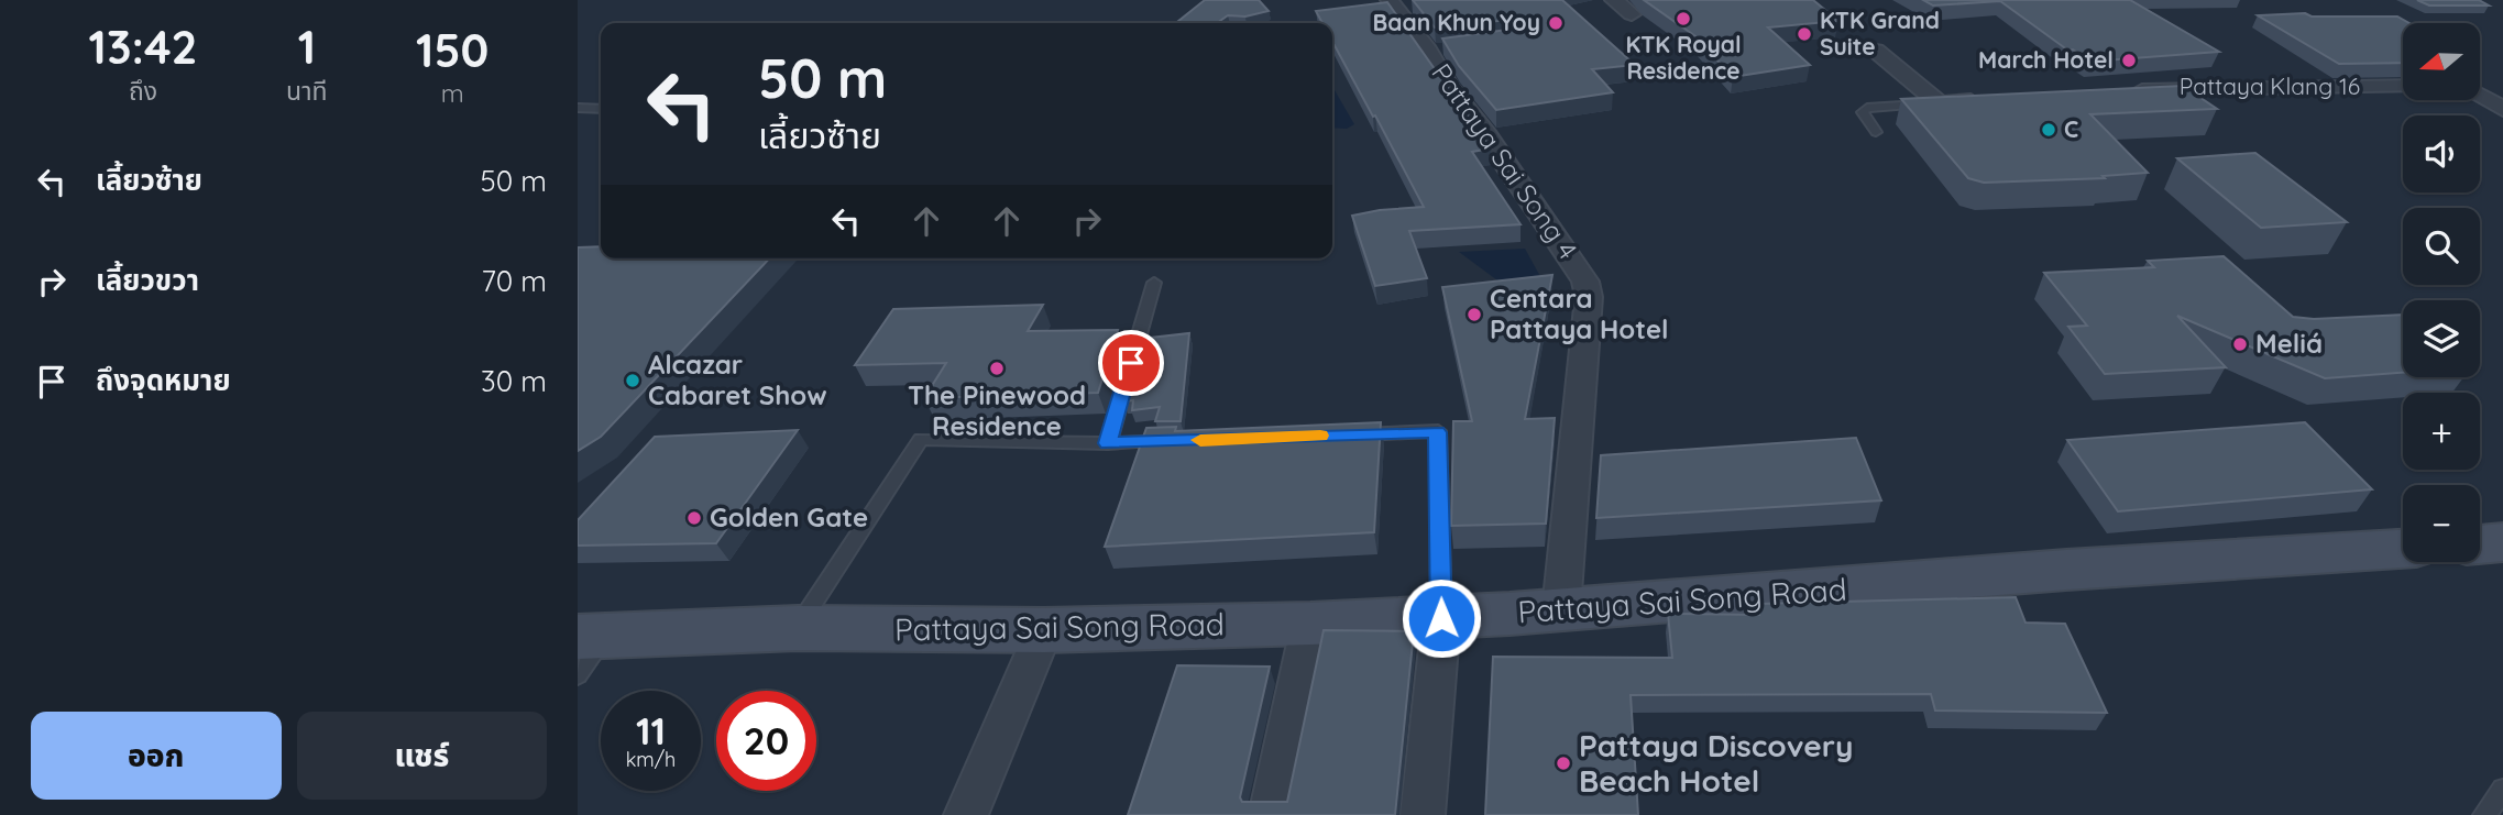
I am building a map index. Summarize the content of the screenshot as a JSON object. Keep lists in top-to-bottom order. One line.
{"streets":{"main road":["Pattaya Sai Song Road"],"street":["Pattaya Klang 16","Pattaya Sai Song 4"]},"crossings":[["Pattaya Sai Song 4","Pattaya Sai Song Road"]],"places":["KTK Royal Residence","Baan Khun Yoy","KTK Grand Suite","March Hotel","C","Centara Pattaya Hotel","Meliá","The Pinewood Residence","Alcazar Cabaret Show","Golden Gate","Pattaya Discovery Beach Hotel"],"north":"left","page":{"eta":["13:42","ถึง","1","นาที","150","m"],"map_buttons":["+","−"],"turn":["50 m","เลี้ยวซ้าย"],"list":[{"name":"เลี้ยวซ้าย","value":"50 m"},{"name":"เลี้ยวขวา","value":"70 m"},{"name":"ถึงจุดหมาย","value":"30 m"}],"speed":"11 km/h","limit":"20","buttons":["ออก","แชร์"]}}
